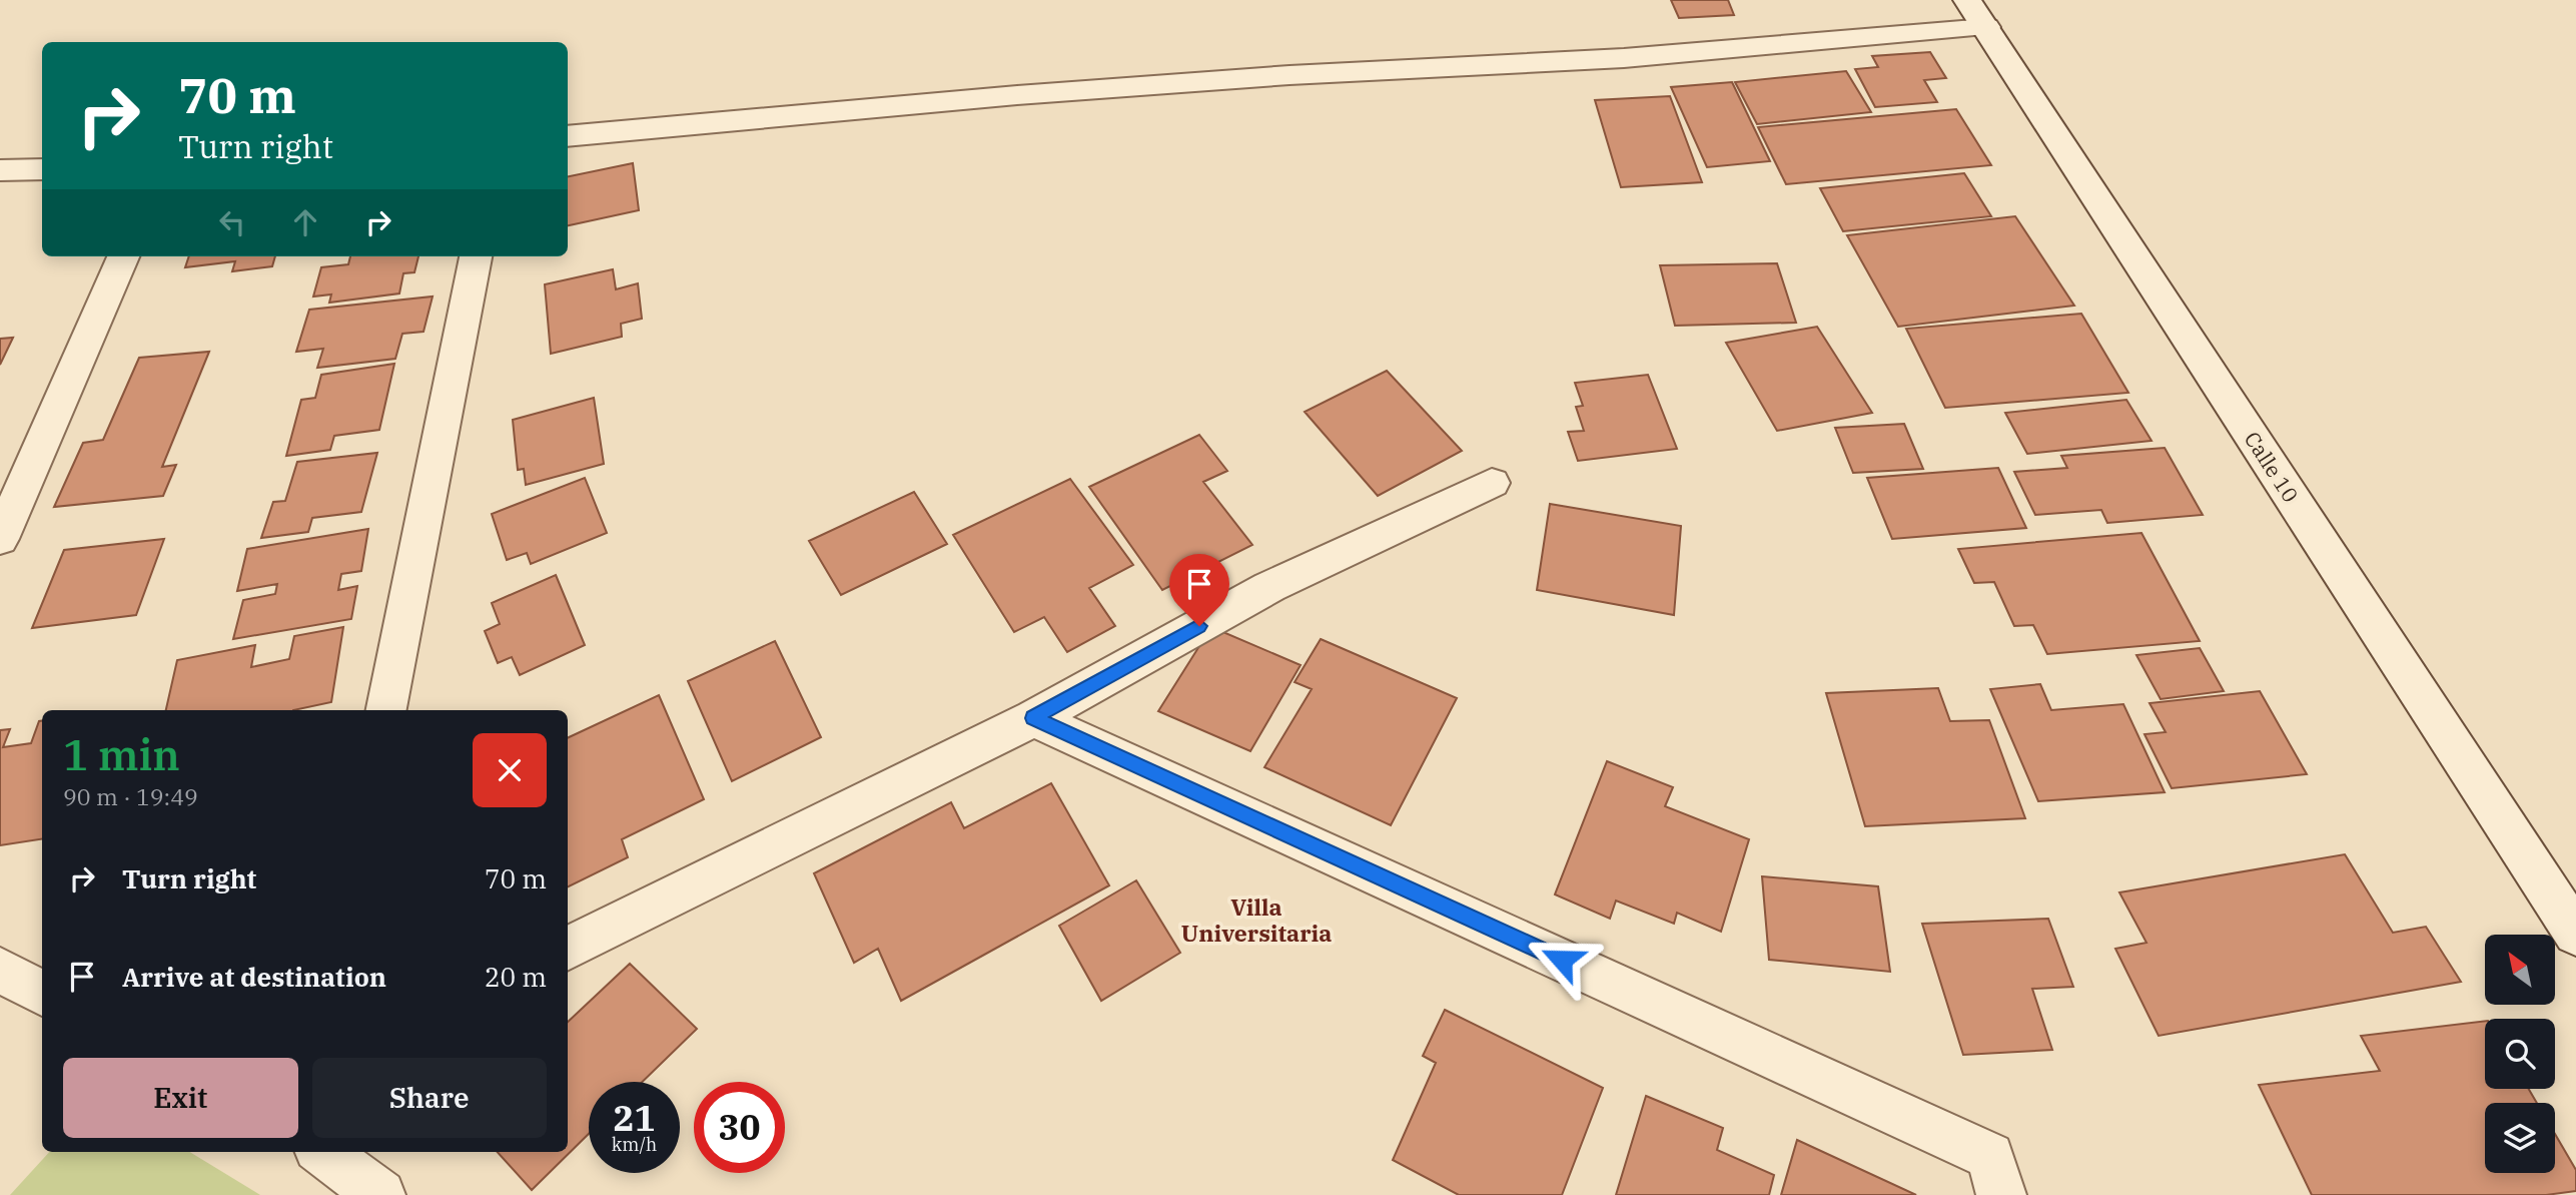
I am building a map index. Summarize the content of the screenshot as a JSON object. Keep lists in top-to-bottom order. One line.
{"streets":{"street":["Calle 10"]},"districts":["Villa Universitaria"],"north":"top left","page":{"turn":["70 m","Turn right"],"heading":["1 min","90 m · 19:49"],"list":[{"name":"Turn right","value":"70 m"},{"name":"Arrive at destination","value":"20 m"}],"buttons":["Exit","Share"],"speed":"21 km/h","limit":"30"}}
